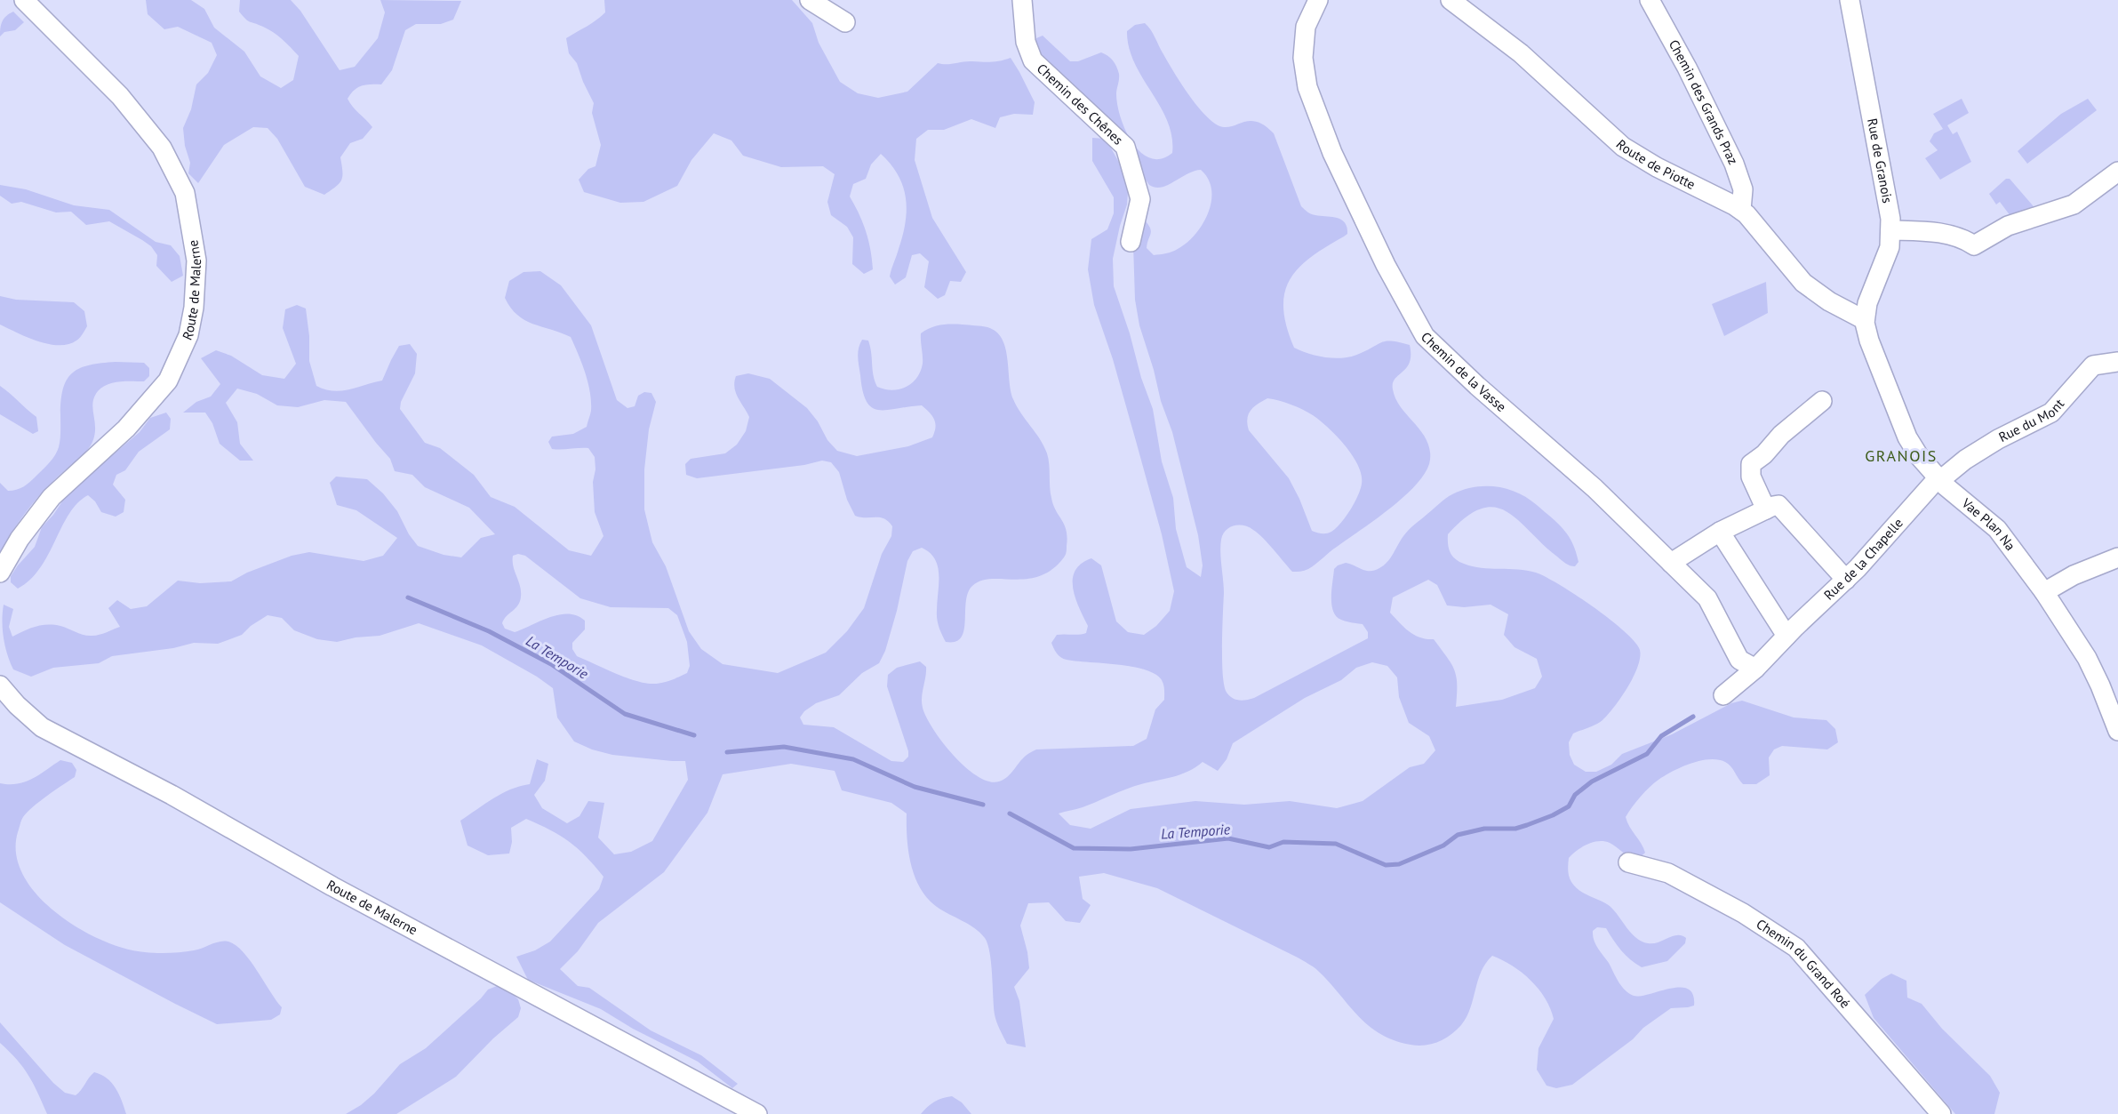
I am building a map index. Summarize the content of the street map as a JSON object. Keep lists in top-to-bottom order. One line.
{"streets":{"street":["Chemin des Grands Praz","Chemin des Chênes","Rue de Granois","Route de Piotte","Route de Malerne","Chemin de la Vasse","Rue du Mont","Vae Plan Na","Rue de la Chapelle","Chemin du Grand Roé"]},"crossings":[["Chemin des Grands Praz","Route de Piotte"],["Rue de Granois","Route de Piotte"],["Rue de Granois","Vae Plan Na"],["Route de Piotte","Vae Plan Na"],["Chemin de la Vasse","Rue de la Chapelle"],["Rue du Mont","Vae Plan Na"],["Rue du Mont","Rue de la Chapelle"],["Vae Plan Na","Rue de la Chapelle"]],"districts":["GRANOIS"],"water":["La Temporie"]}
